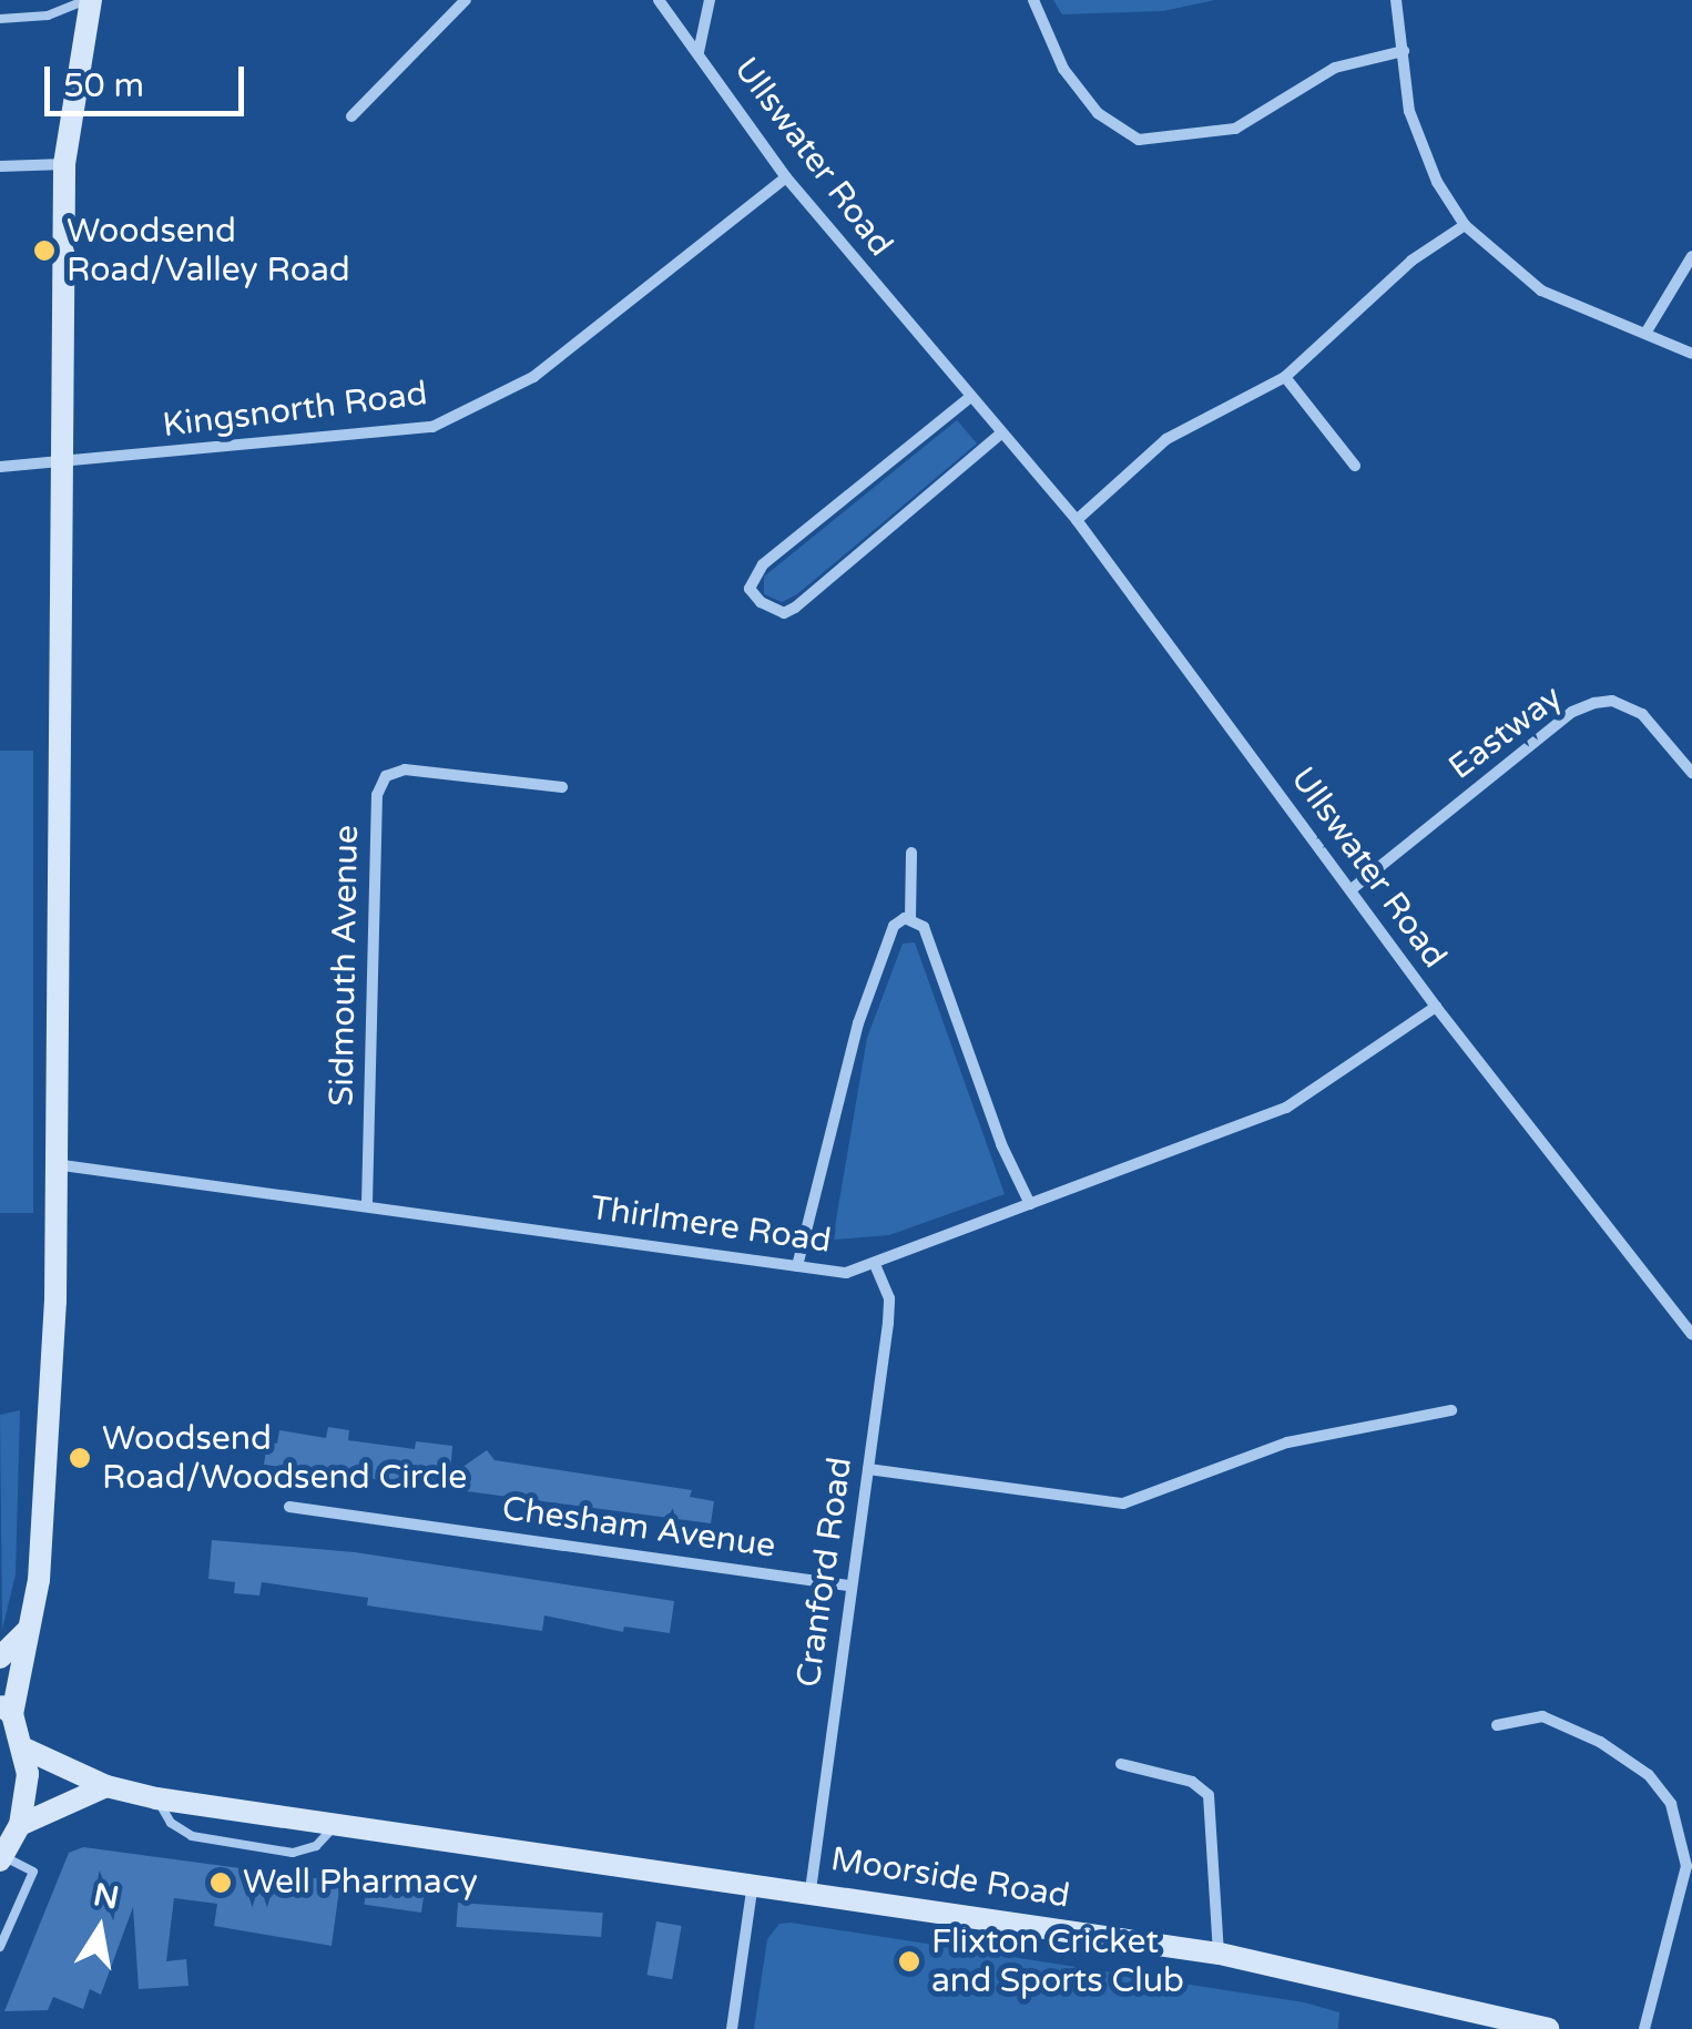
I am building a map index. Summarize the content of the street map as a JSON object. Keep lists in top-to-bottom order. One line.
{"streets":{"street":["Ullswater Road","Kingsnorth Road","Eastway","Sidmouth Avenue","Thirlmere Road","Chesham Avenue","Cranford Road","Moorside Road"]},"crossings":[["Ullswater Road","Kingsnorth Road"],["Ullswater Road","Eastway"],["Ullswater Road","Thirlmere Road"],["Sidmouth Avenue","Thirlmere Road"],["Thirlmere Road","Cranford Road"],["Chesham Avenue","Cranford Road"],["Cranford Road","Moorside Road"]],"places":["Woodsend Road/Valley Road","Woodsend Road/Woodsend Circle","Well Pharmacy","Flixton Cricket and Sports Club"],"scale_bar":"50 m","north":"top"}
